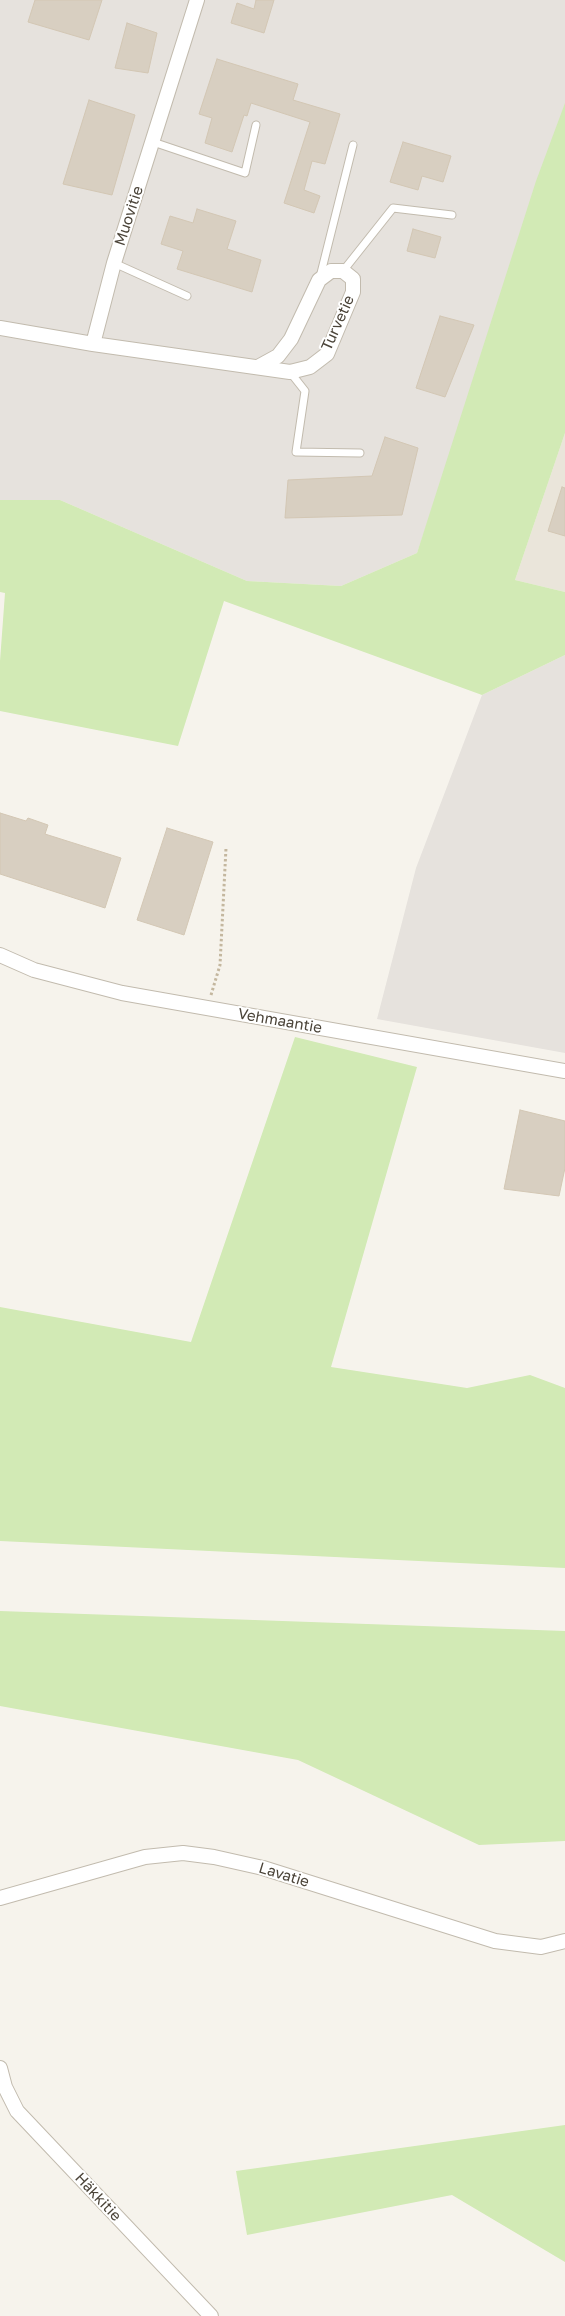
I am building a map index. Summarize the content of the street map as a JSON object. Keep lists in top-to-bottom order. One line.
{"streets":{"street":["Muovitie","Turvetie","Vehmaantie","Lavatie","Häkkitie"]},"crossings":[["Muovitie","Turvetie"]]}
